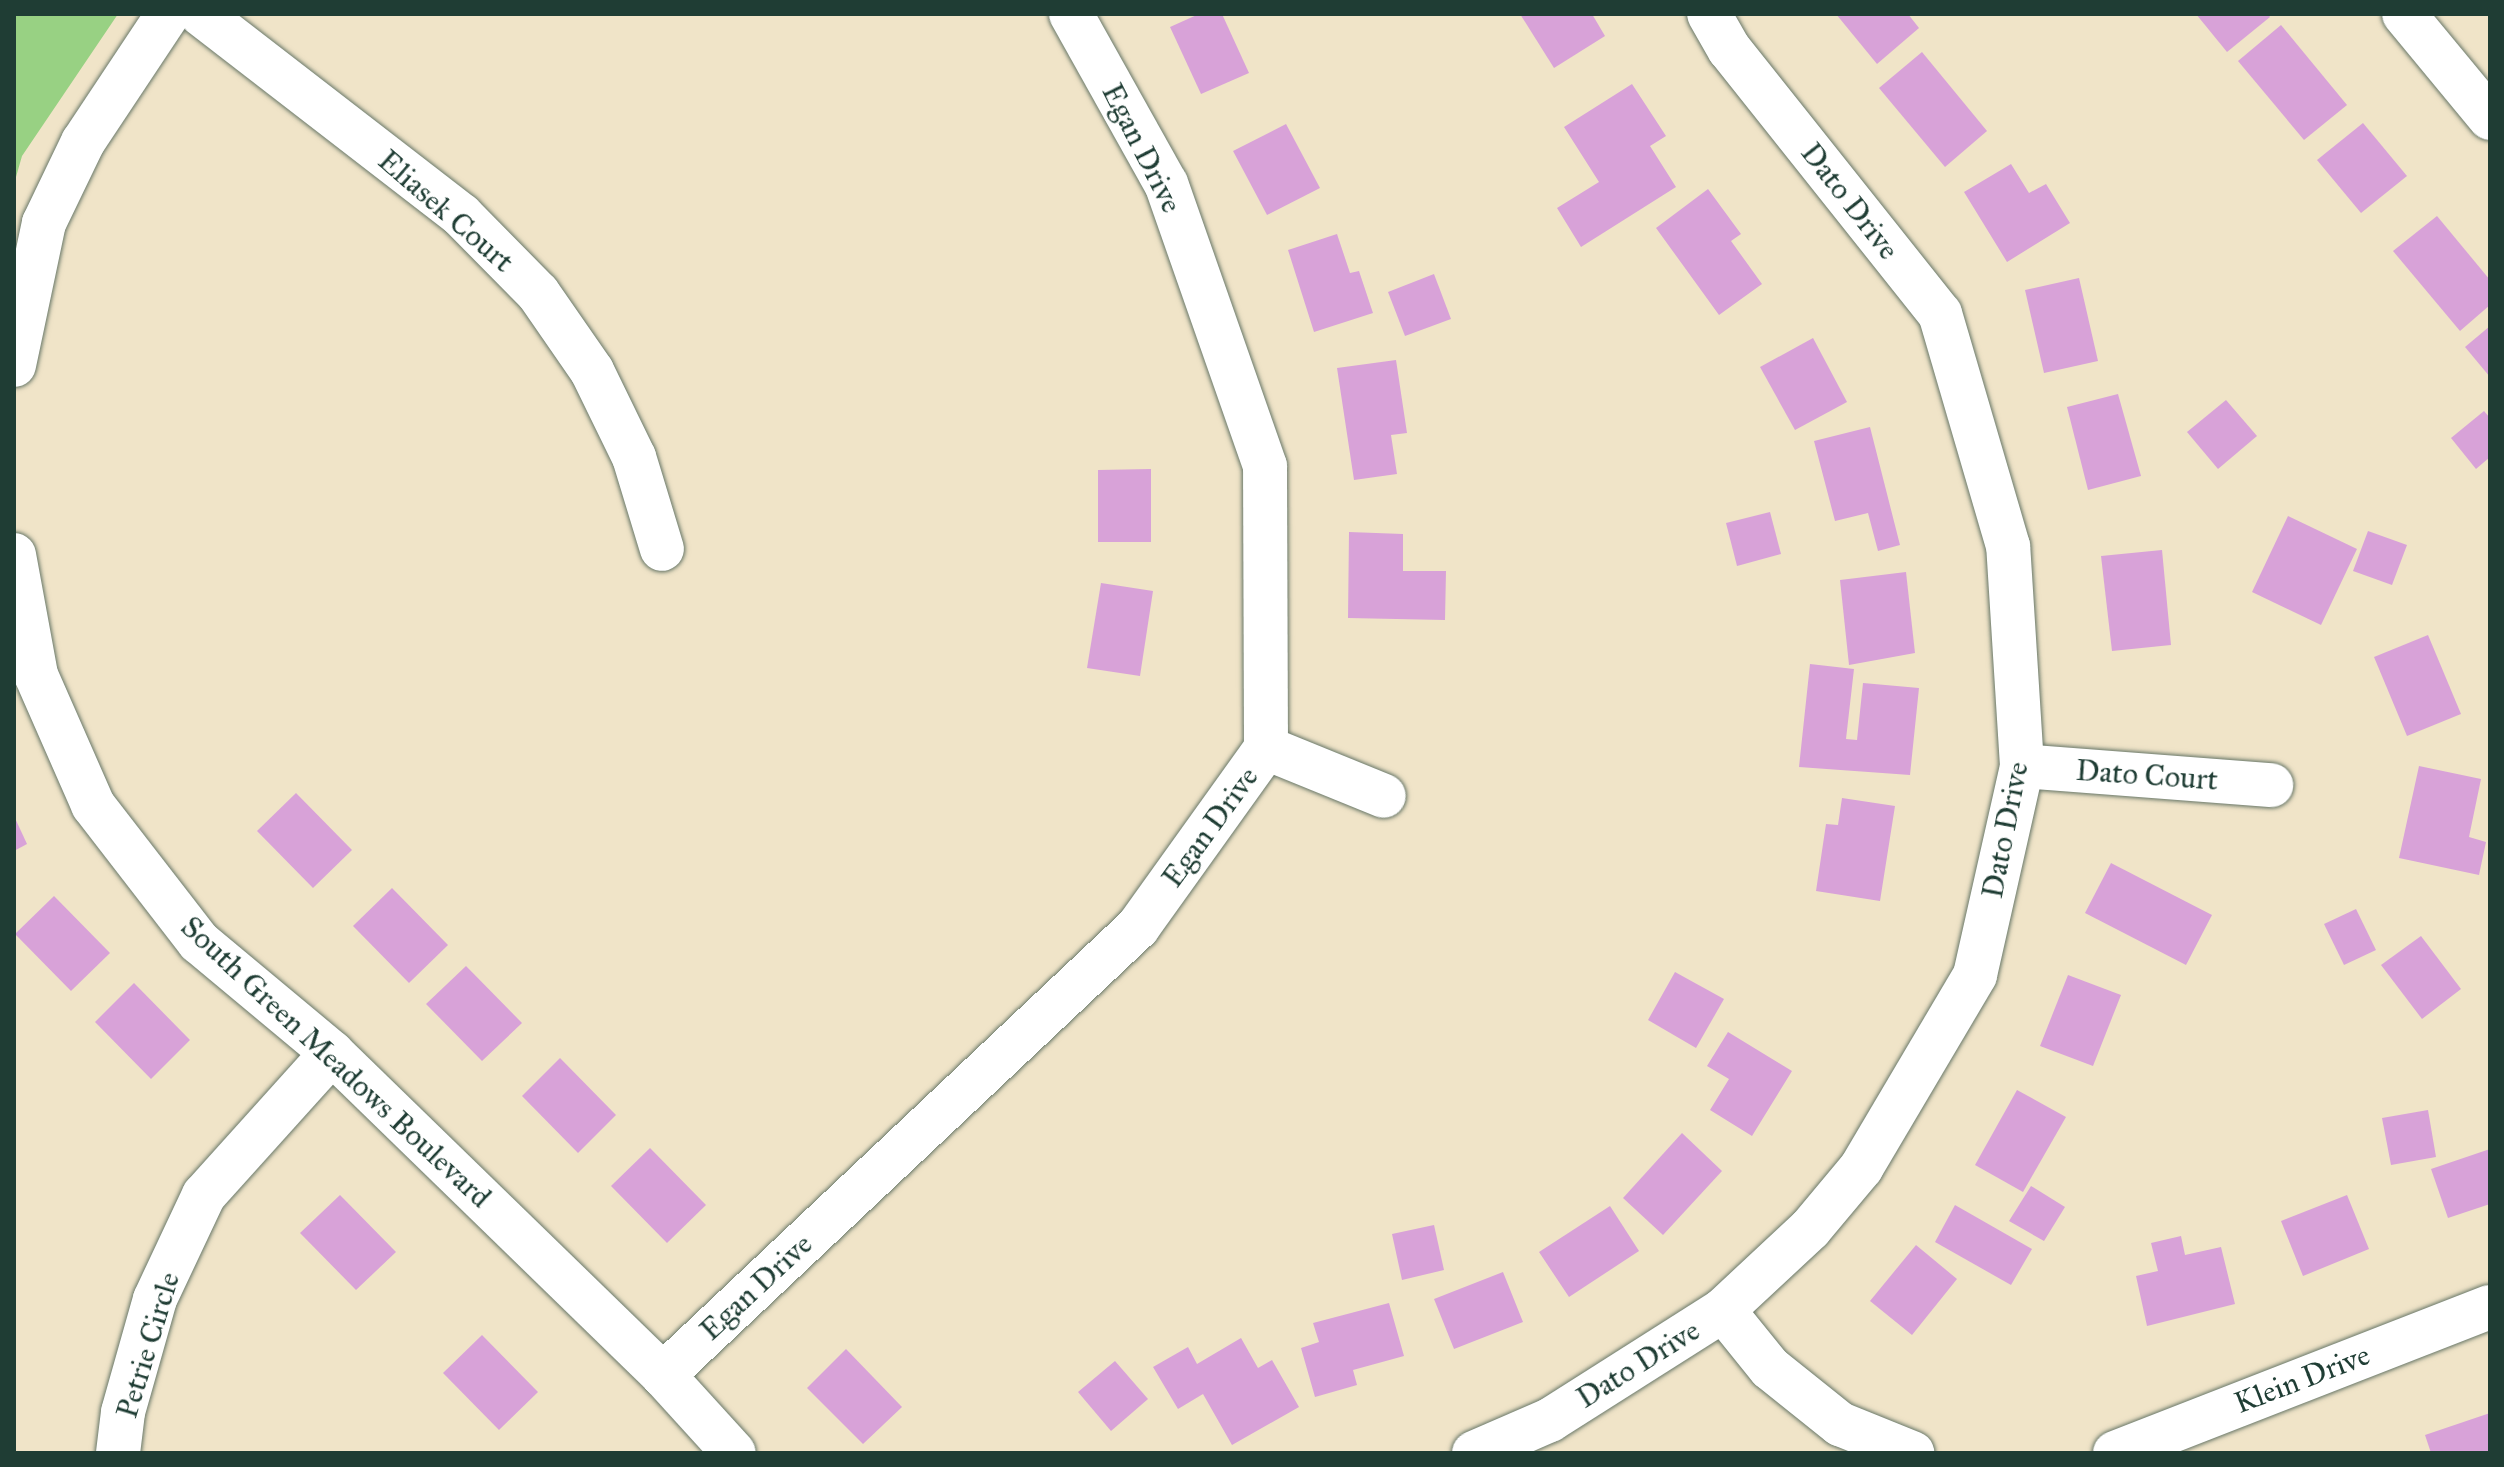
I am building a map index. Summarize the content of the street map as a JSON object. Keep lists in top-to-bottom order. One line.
{"streets":{"street":["Egan Drive","Dato Drive","Eliasek Court","Dato Court","South Green Meadows Boulevard","Petrie Circle","Klein Drive"]},"crossings":[["Egan Drive","South Green Meadows Boulevard"],["Dato Drive","Dato Court"],["South Green Meadows Boulevard","Petrie Circle"]]}
